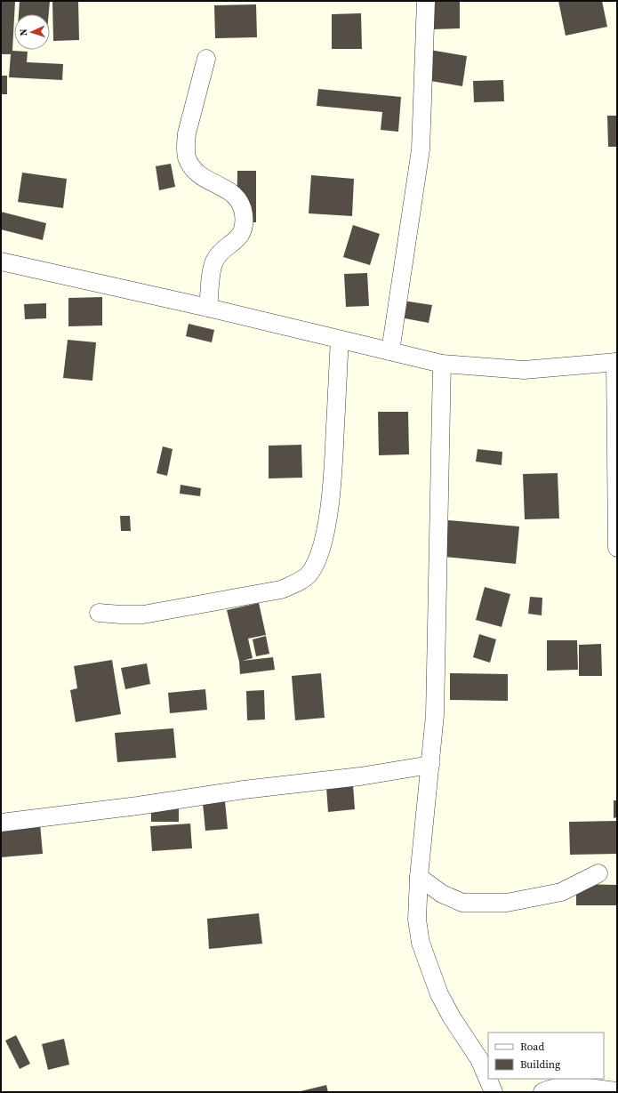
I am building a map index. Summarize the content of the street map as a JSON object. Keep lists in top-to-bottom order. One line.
{"legend":["Road","Building"],"north":"left"}
